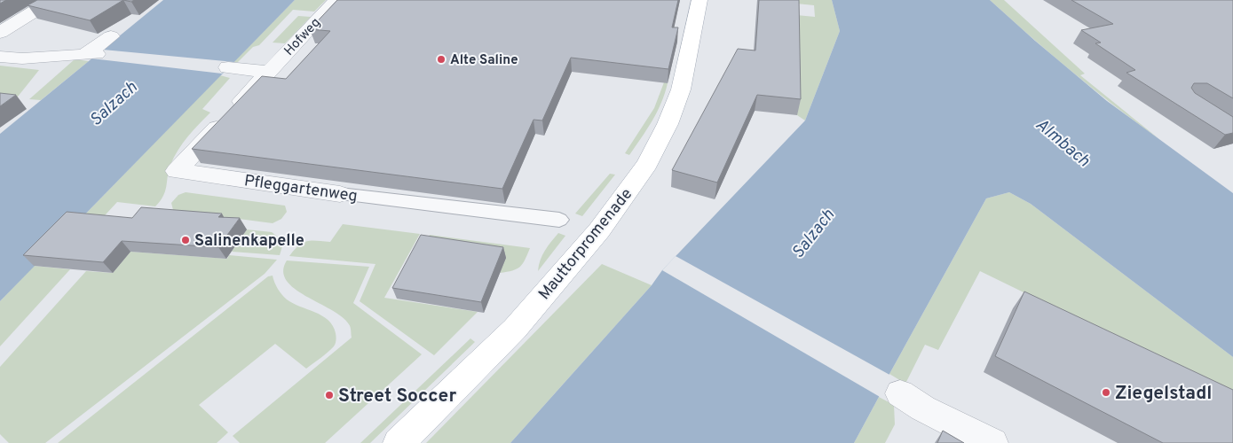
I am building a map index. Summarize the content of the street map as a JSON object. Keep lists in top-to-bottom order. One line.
{"streets":{"main road":["Mauttorpromenade"],"street":["Hofweg","Pfleggartenweg"]},"crossings":[["Hofweg","Pfleggartenweg"]],"water":["Salzach","Almbach"],"places":["Alte Saline","Salinenkapelle","Ziegelstadl","Street Soccer"]}
